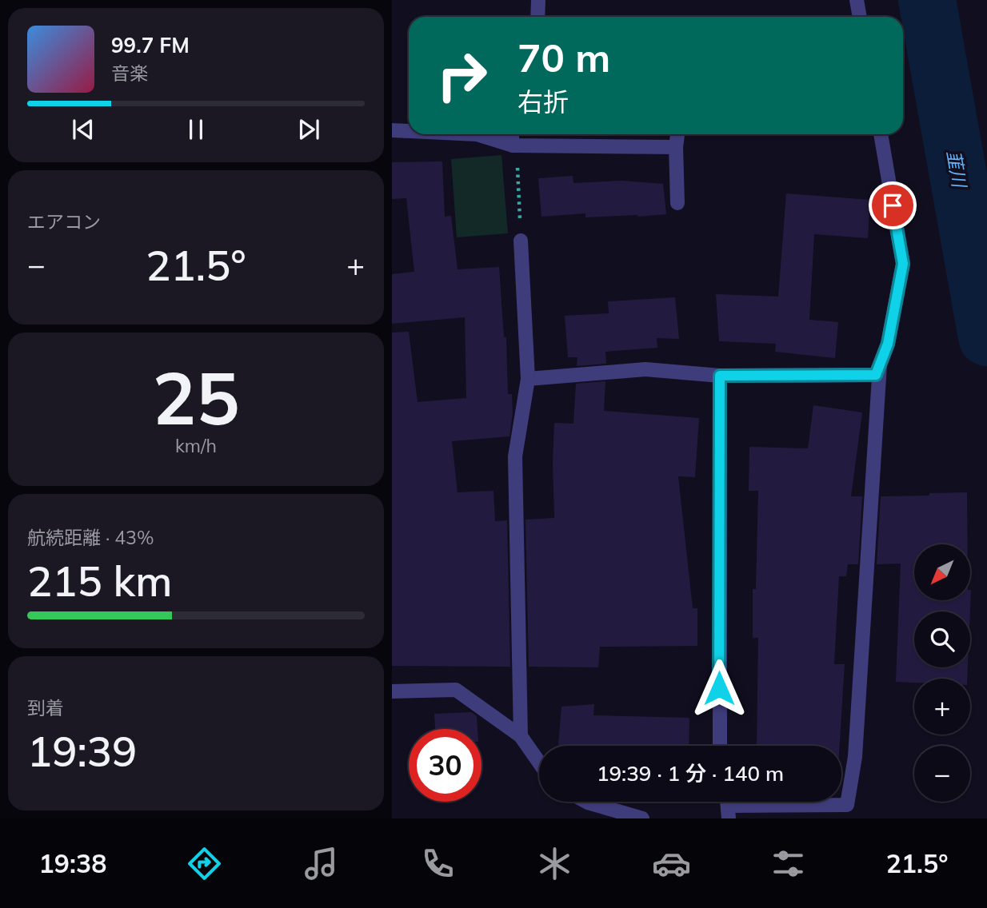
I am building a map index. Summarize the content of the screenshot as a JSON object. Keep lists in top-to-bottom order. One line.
{"water":["韮川"],"north":"bottom left","page":{"turn":["70 m","右折"],"song":["99.7 FM","音楽"],"tile":["エアコン",["25","km/h"],["航続距離 · 43%","215 km"],["到着","19:39"]],"heat":["−","21.5°","+"],"map_buttons":["+","−"],"limit":"30","trip":"19:39 · 1 分 · 140 m","tabs":["19:38","21.5°"]}}
